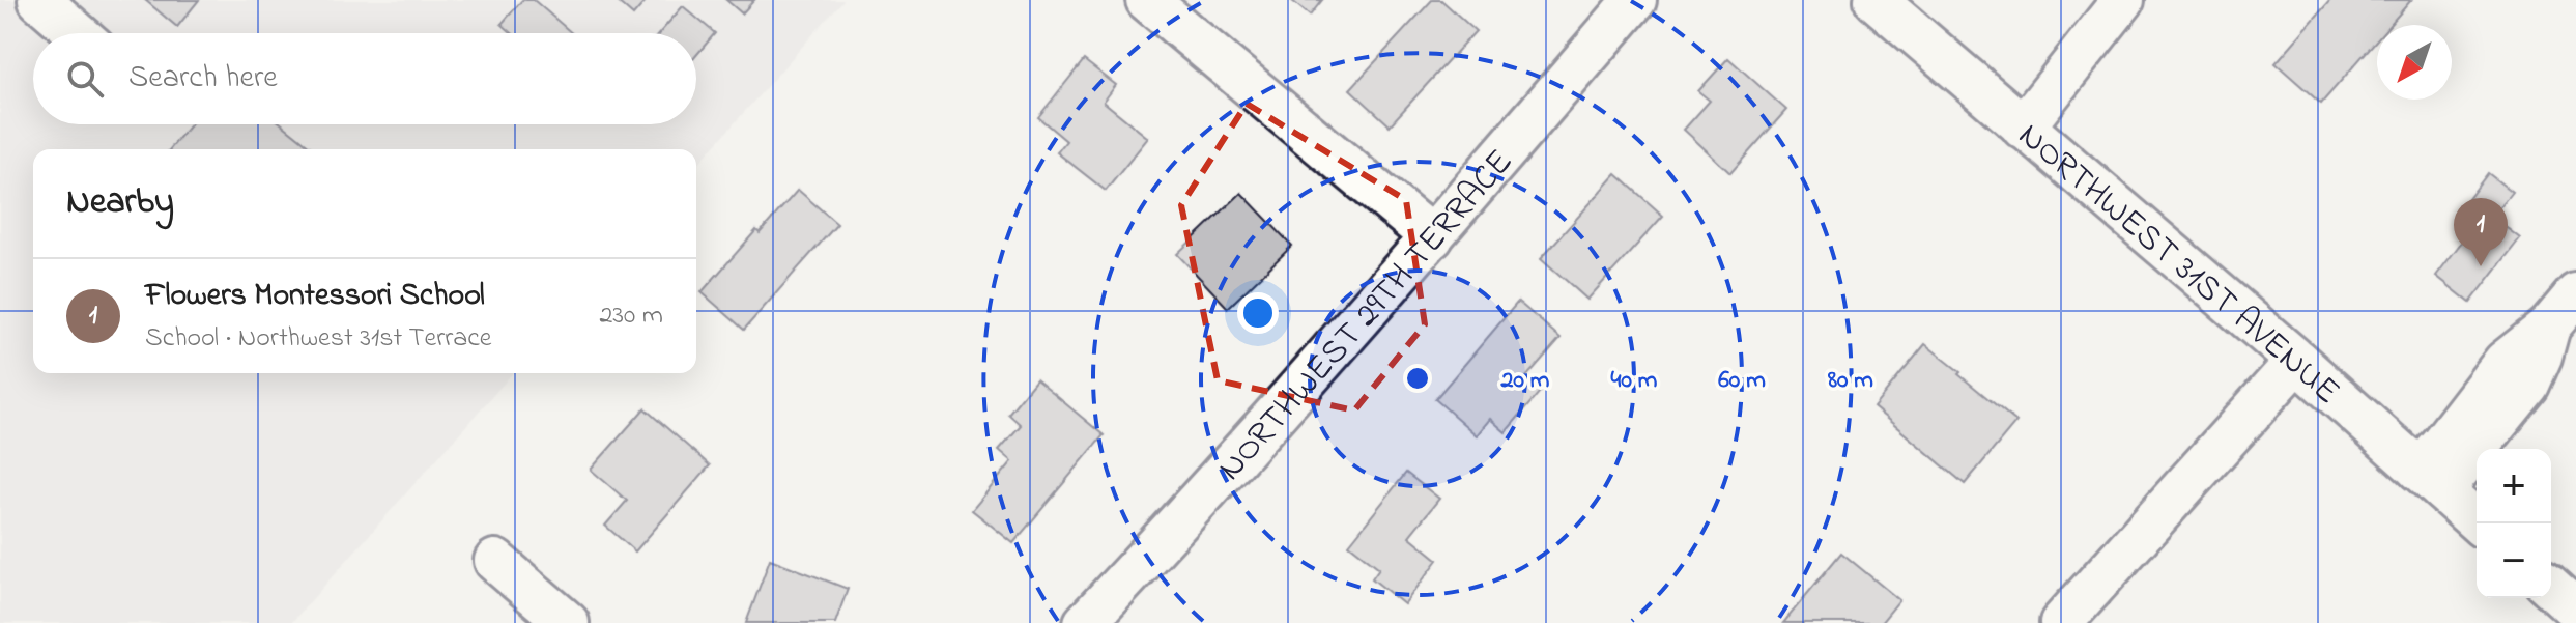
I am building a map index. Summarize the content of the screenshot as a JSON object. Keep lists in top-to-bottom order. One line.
{"streets":{"street":["NORTHWEST 31ST AVENUE","NORTHWEST 29TH TERRACE"]},"north":"bottom left","page":{"search":"Search here","heading":"Nearby","pins":"1","list":[{"mark":"1","name":"Flowers Montessori School","note":"School · Northwest 31st Terrace","value":"230 m"}],"map_buttons":["+","−"]},"rings":["20 m","40 m","60 m","80 m"]}
